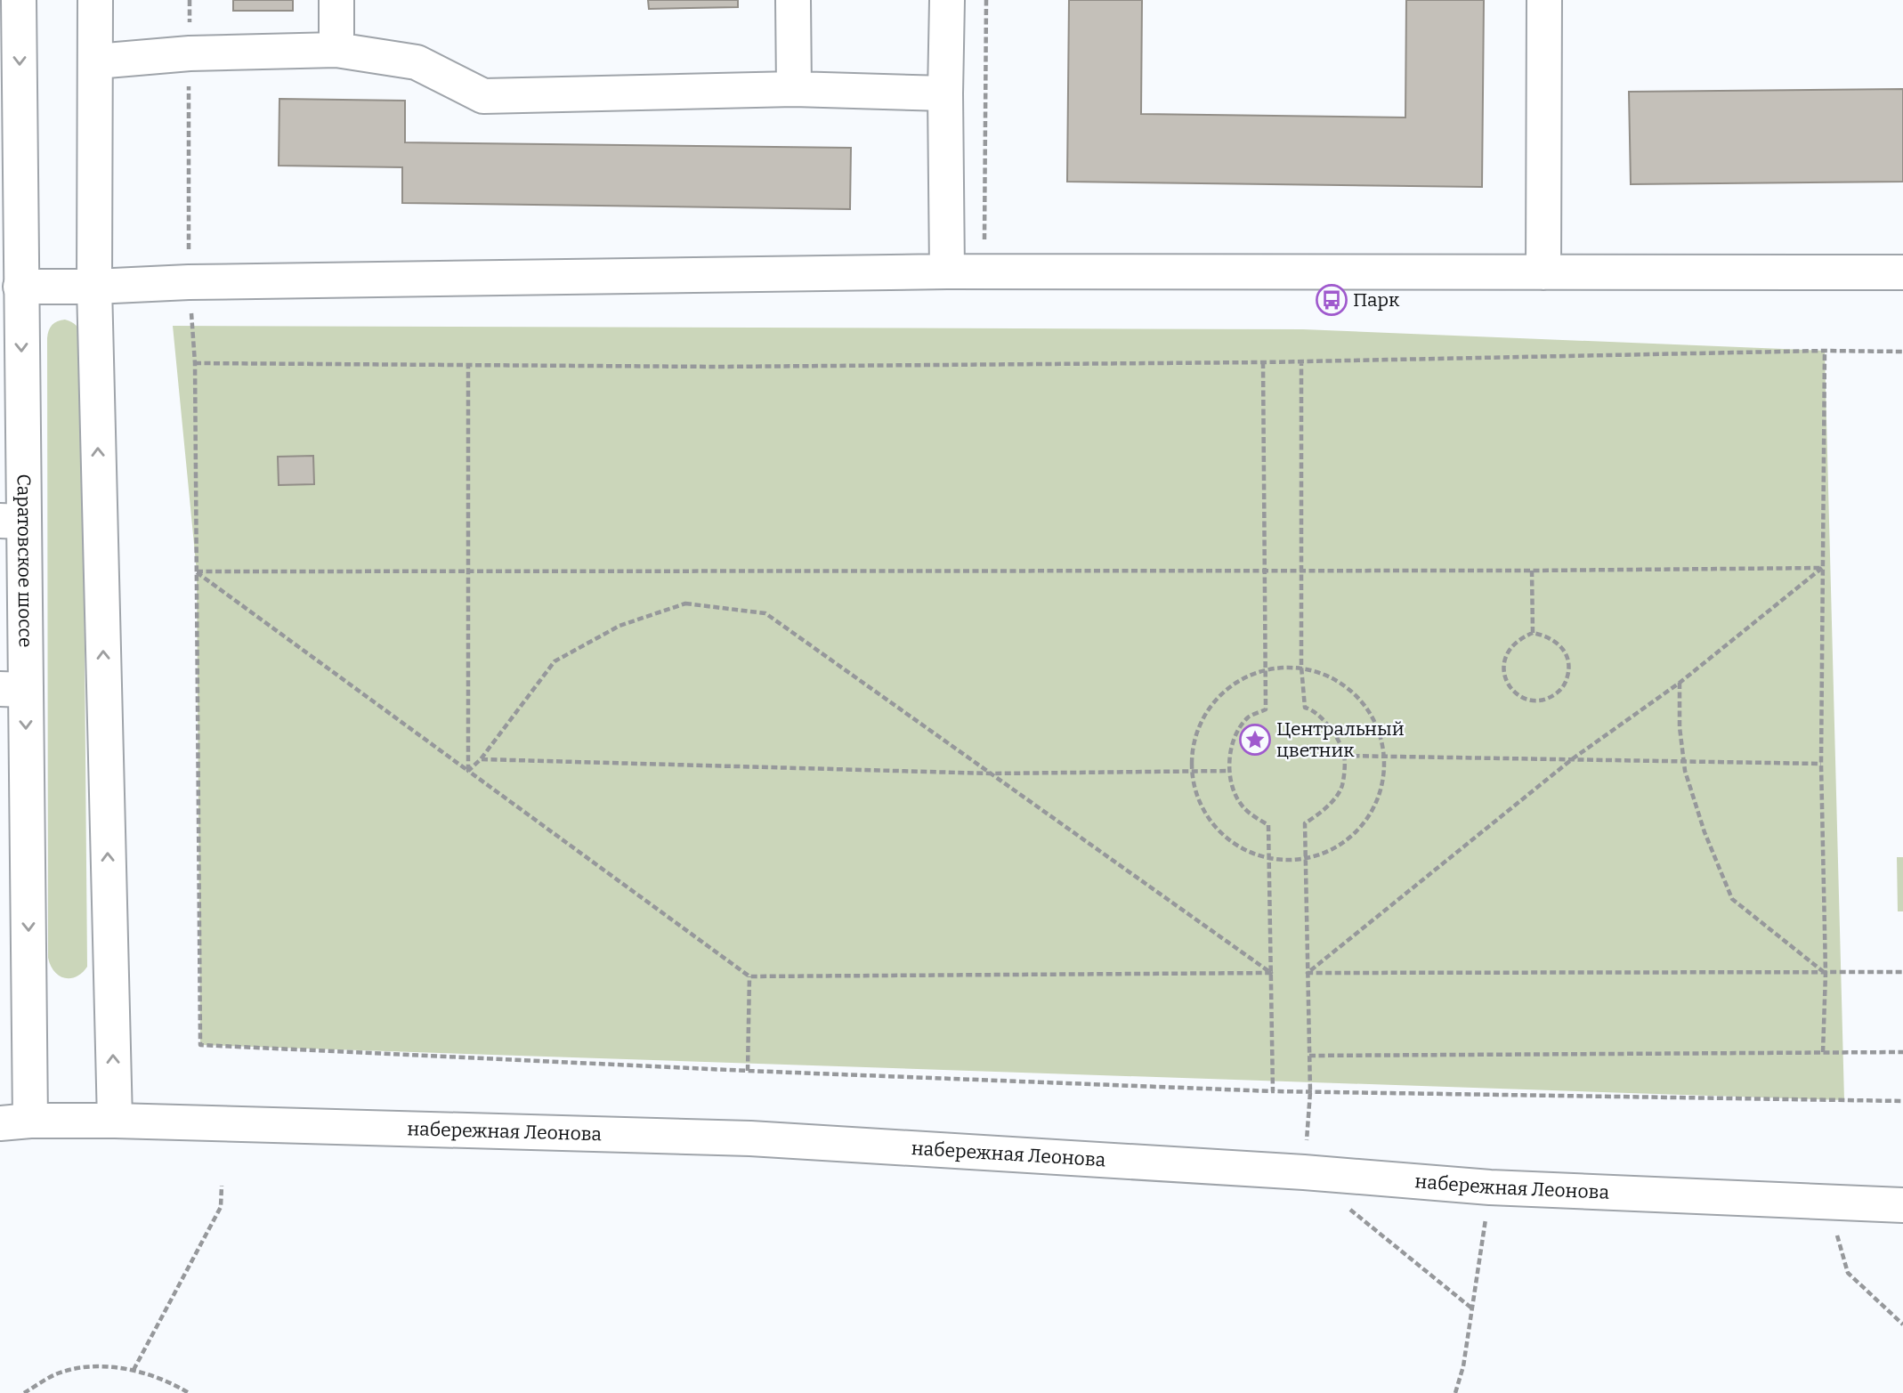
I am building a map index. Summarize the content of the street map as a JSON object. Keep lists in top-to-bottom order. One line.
{"streets":{"main road":["Саратовское шоссе","набережная Леонова"]},"crossings":[["Саратовское шоссе","набережная Леонова"]],"places":{"bus stop":["Парк"],"place":["Центральный цветник"]}}
